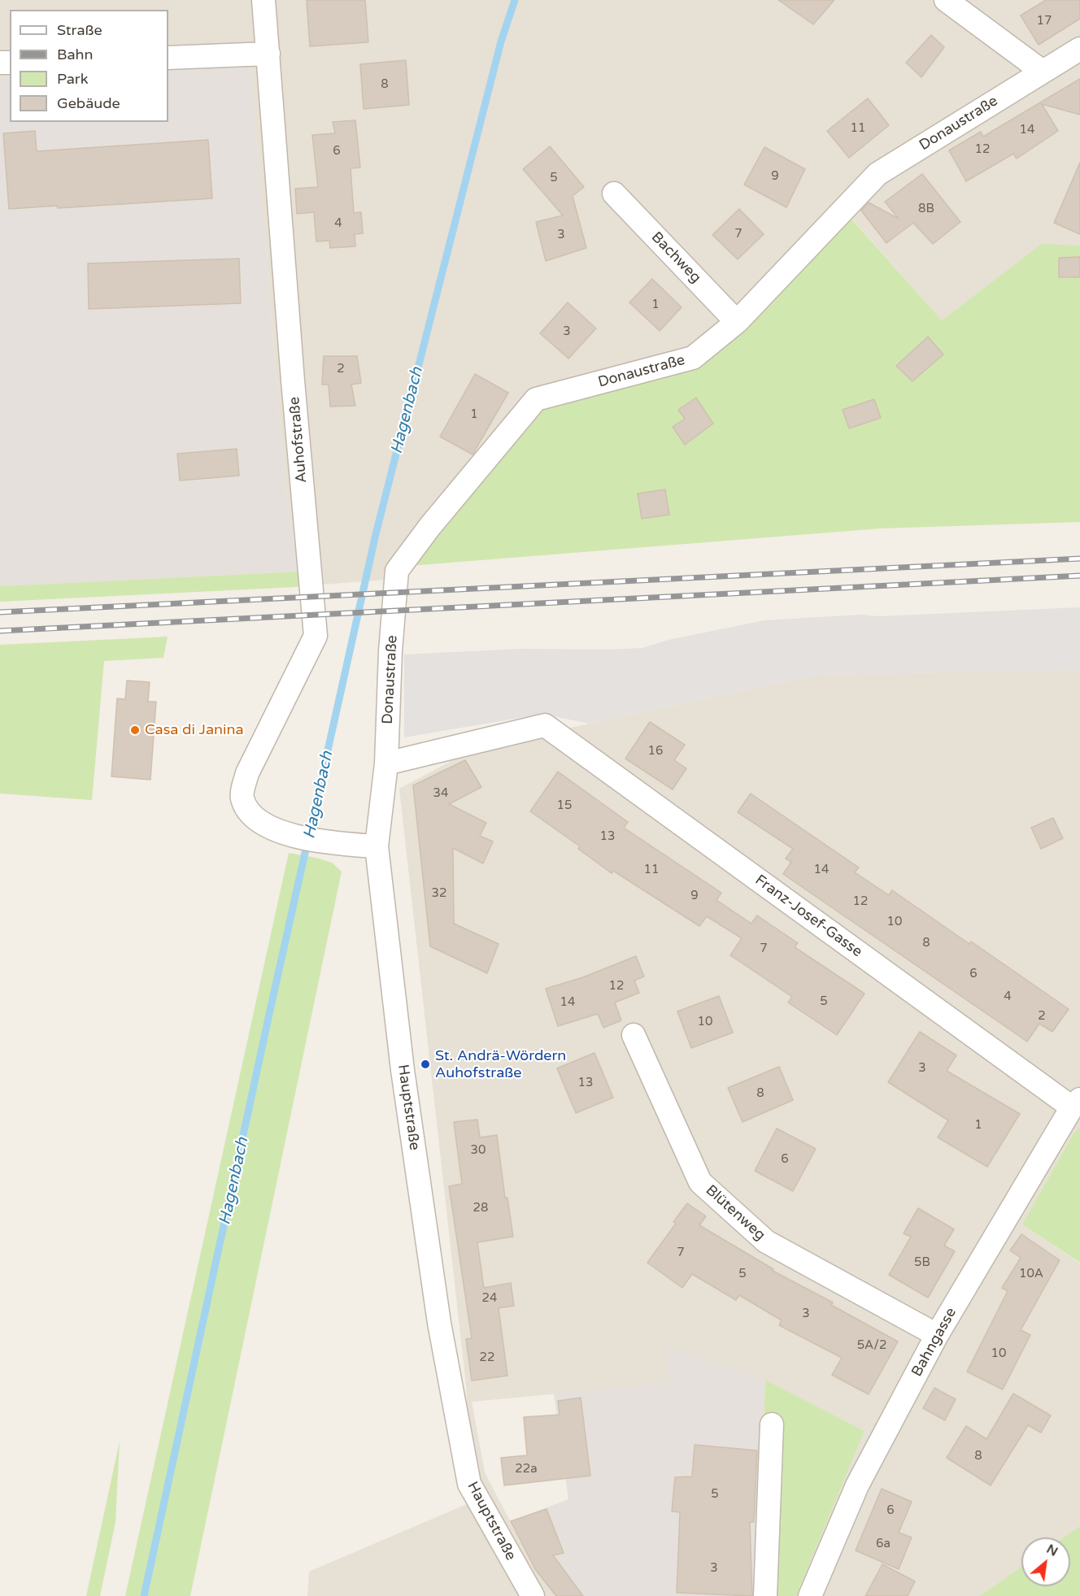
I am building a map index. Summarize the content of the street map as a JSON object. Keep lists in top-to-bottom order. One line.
{"streets":{"street":["Donaustraße","Bachweg","Auhofstraße","Franz-Josef-Gasse","Hauptstraße","Blütenweg","Bahngasse"]},"crossings":[["Donaustraße","Bachweg"],["Donaustraße","Franz-Josef-Gasse"],["Donaustraße","Hauptstraße"],["Auhofstraße","Hauptstraße"],["Franz-Josef-Gasse","Hauptstraße"],["Franz-Josef-Gasse","Bahngasse"],["Blütenweg","Bahngasse"]],"water":["Hagenbach"],"places":["Casa di Janina","St. Andrä-Wördern Auhofstraße"],"house_numbers":["17","8","11","14","12","6","9","5","8B","4","7","3","1","3","2","1","16","34","15","13","11","14","32","9","12","10","8","7","6","12","4","5","14","2","10","3","13","8","1","30","6","28","7","5B","5","10A","24","3","5A/2","10","22","8","22a","5","6","6a","3"],"legend":["Straße","Bahn","Park","Gebäude"],"north":"top right"}
